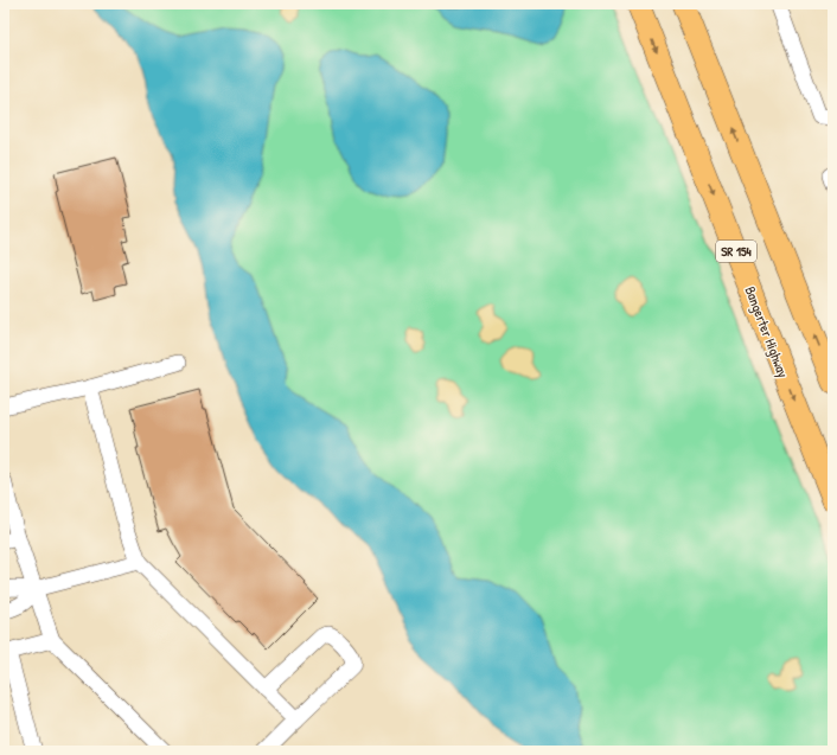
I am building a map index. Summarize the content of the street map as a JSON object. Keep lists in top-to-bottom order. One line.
{"streets":{"highway":["SR 154","Bangerter Highway"]}}
